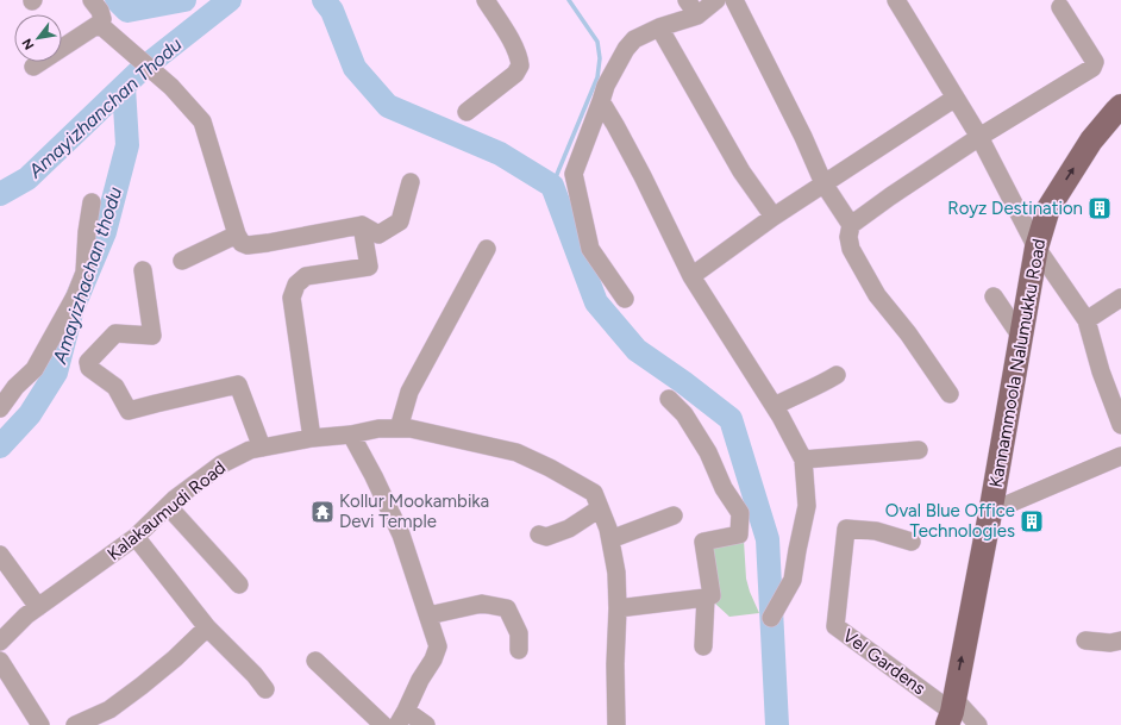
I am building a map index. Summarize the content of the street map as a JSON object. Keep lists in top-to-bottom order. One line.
{"streets":{"main road":["Kannammoola Nalumukku Road"],"street":["Kalakaumudi Road","Vel Gardens"]},"crossings":[["Kannammoola Nalumukku Road","Vel Gardens"]],"one_way":["Kannammoola Nalumukku Road"],"water":["Amayizhanchan Thodu","Amayizhachan thodu"],"places":{"building":["Royz Destination","Oval Blue Office Technologies"],"temple":["Kollur Mookambika Devi Temple"]},"north":"bottom left"}
